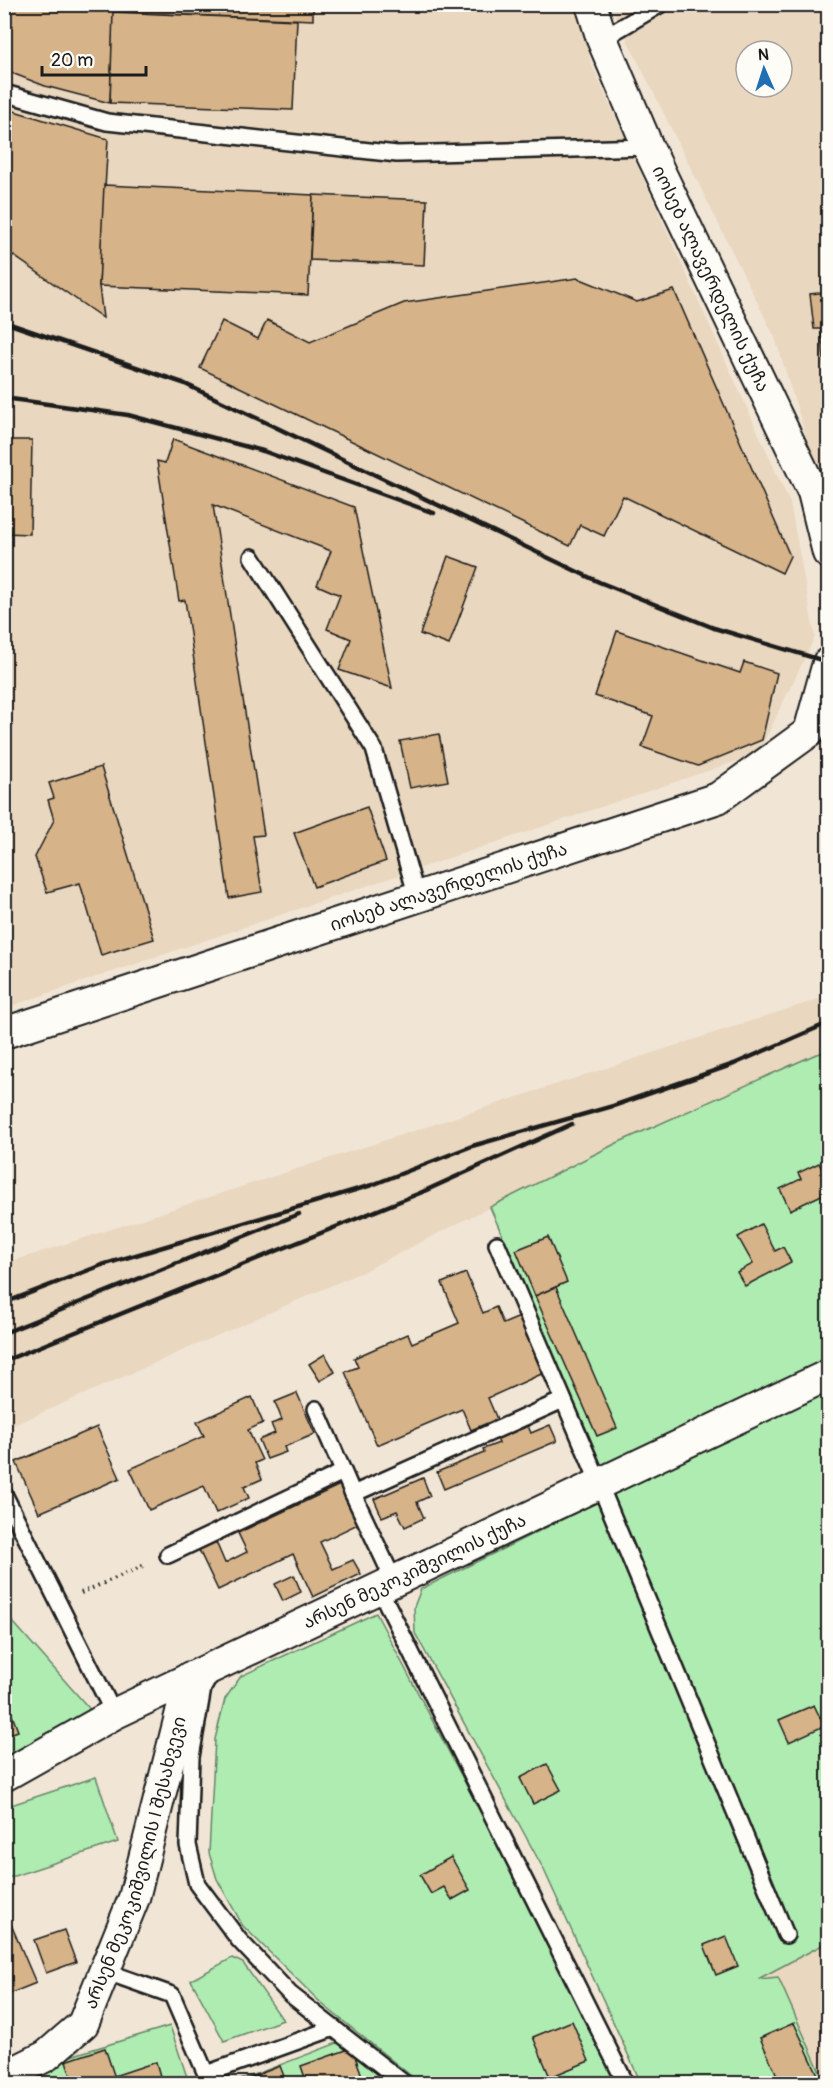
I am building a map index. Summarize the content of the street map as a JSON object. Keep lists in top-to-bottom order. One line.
{"streets":{"street":["იოსებ ალავერდელის ქუჩა","არსენ მეკოკიშვილის ქუჩა","არსენ მეკოკიშვილის I შესახვევი"]},"crossings":[["არსენ მეკოკიშვილის ქუჩა","არსენ მეკოკიშვილის I შესახვევი"]],"scale_bar":"20 m","north":"top"}
